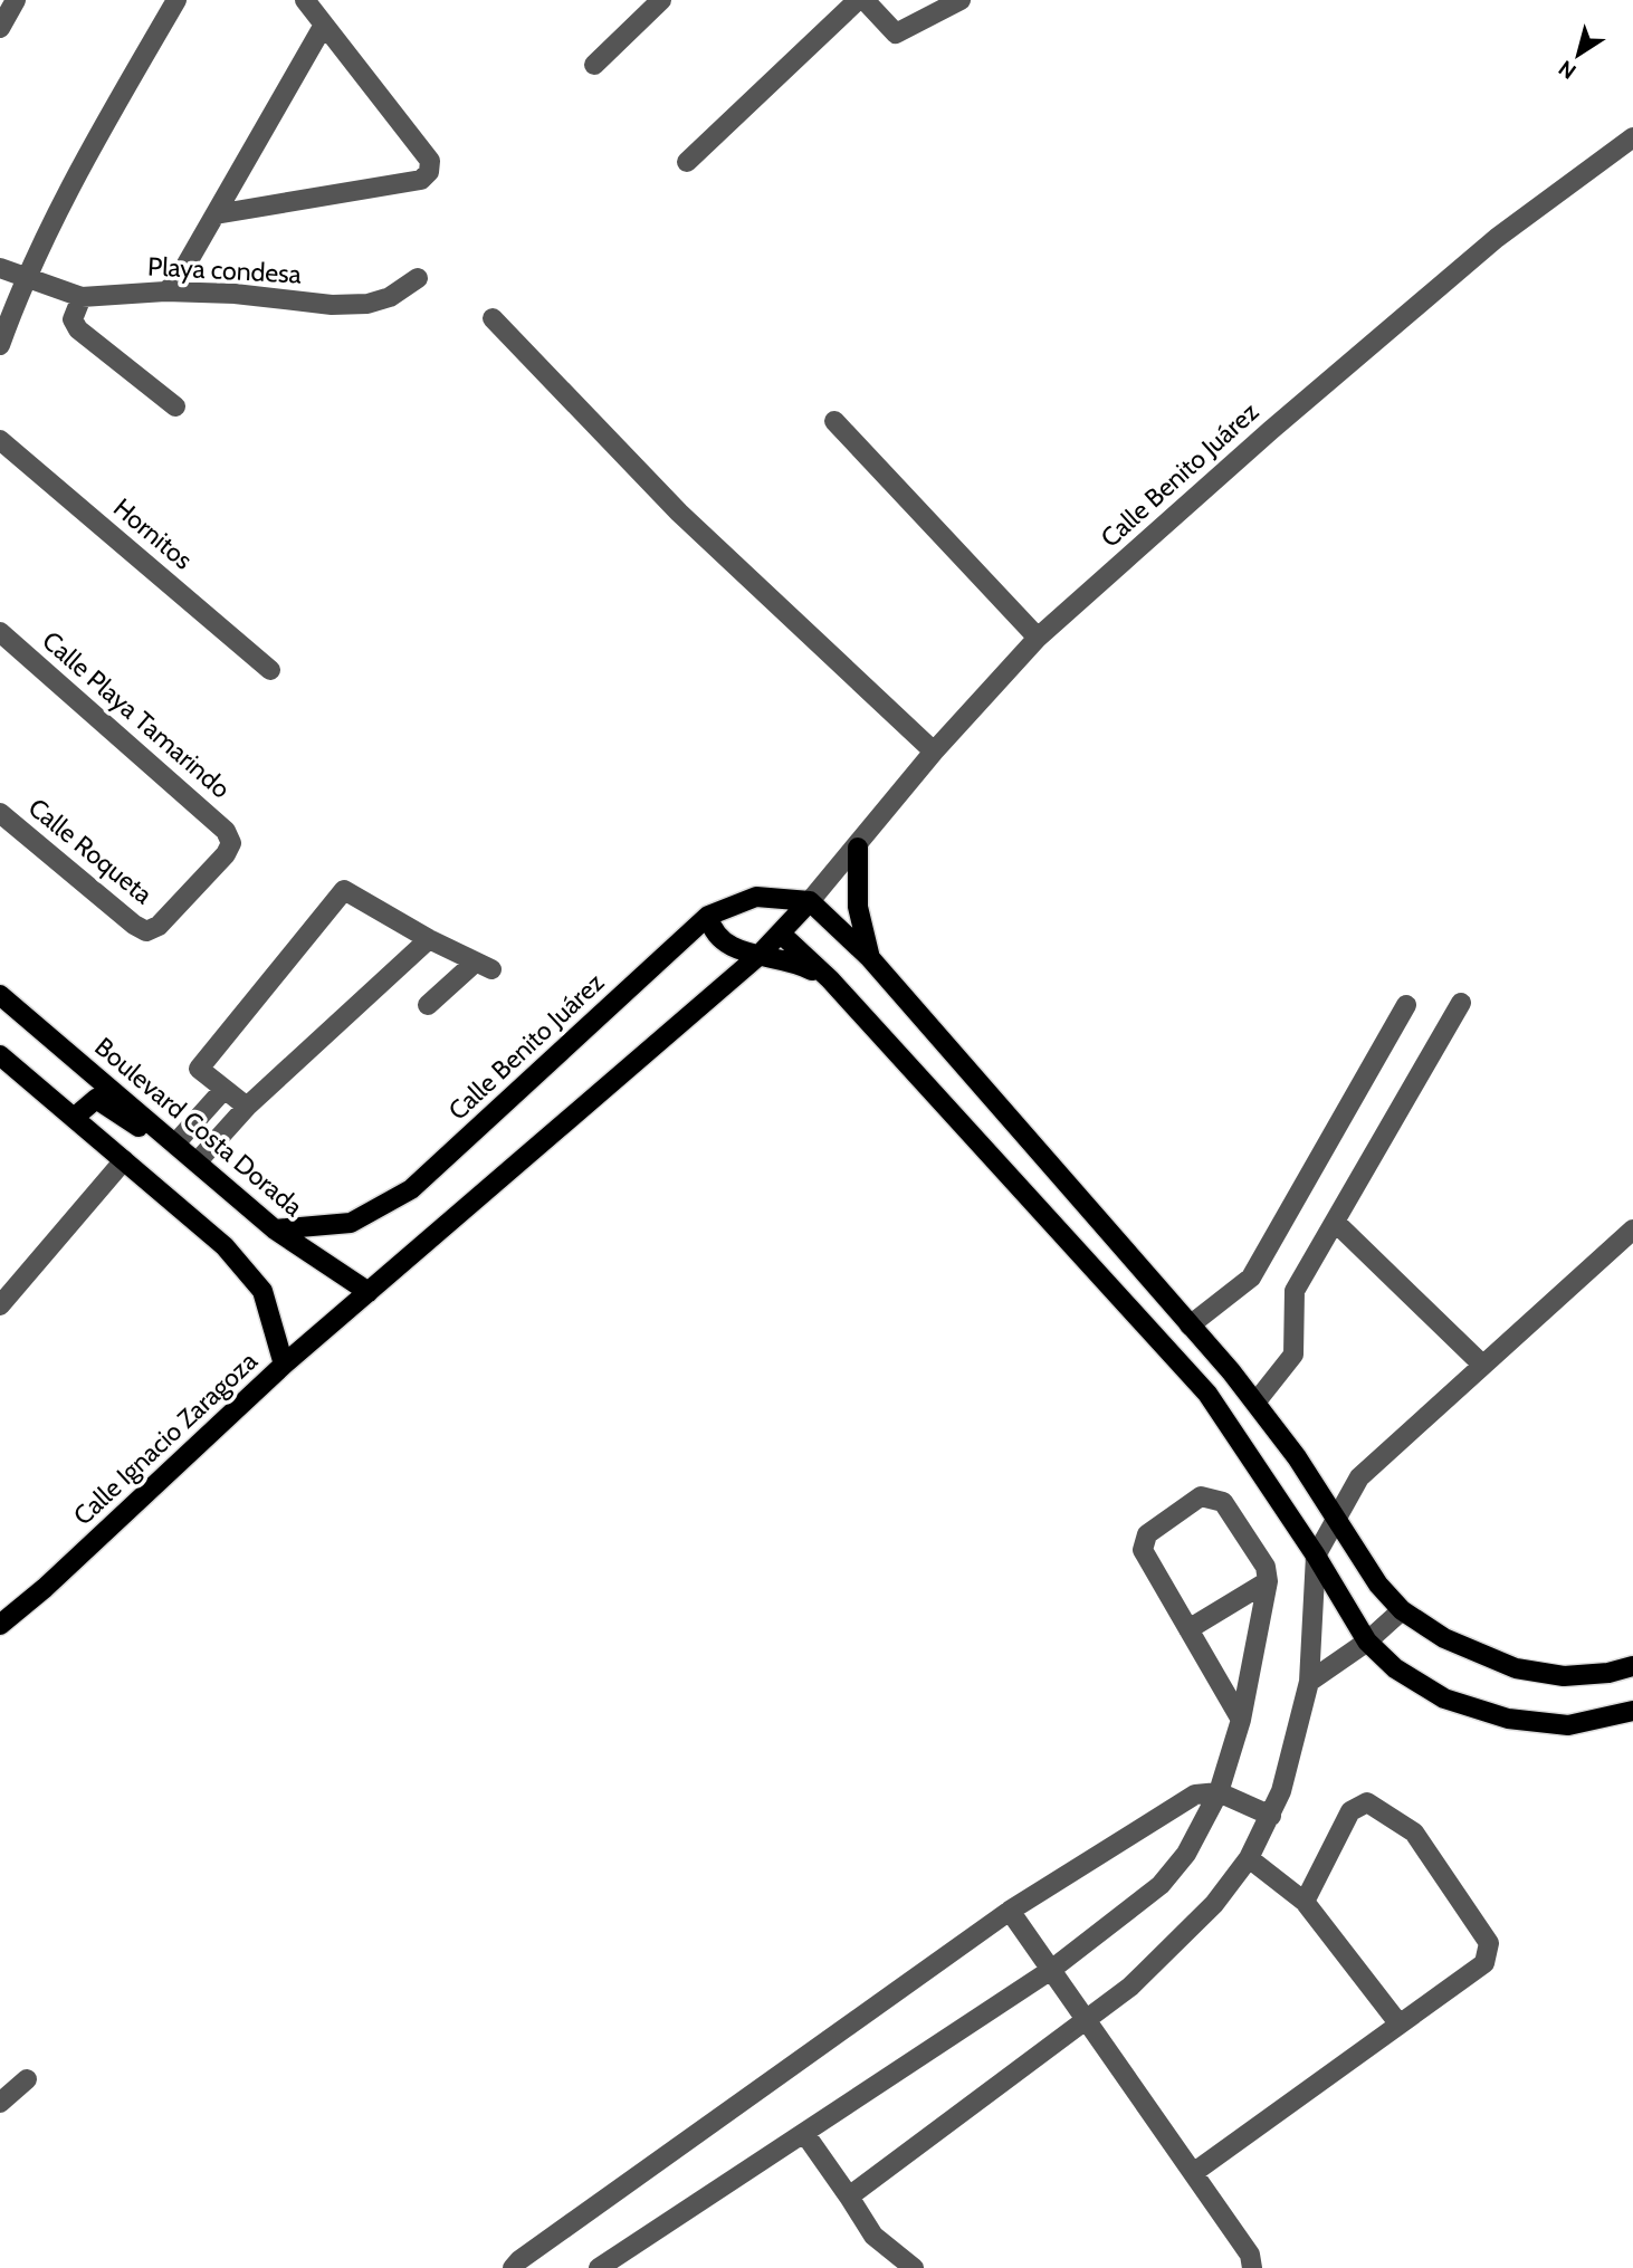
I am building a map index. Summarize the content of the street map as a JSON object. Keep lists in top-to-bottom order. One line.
{"streets":{"main road":["Calle Benito Juárez","Boulevard Costa Dorada","Calle Ignacio Zaragoza"],"street":["Playa condesa","Hornitos","Calle Playa Tamarindo","Calle Roqueta"]},"crossings":[["Calle Benito Juárez","Boulevard Costa Dorada"],["Calle Benito Juárez","Calle Ignacio Zaragoza"],["Calle Playa Tamarindo","Calle Roqueta"],["Boulevard Costa Dorada","Calle Ignacio Zaragoza"]],"north":"bottom left"}
